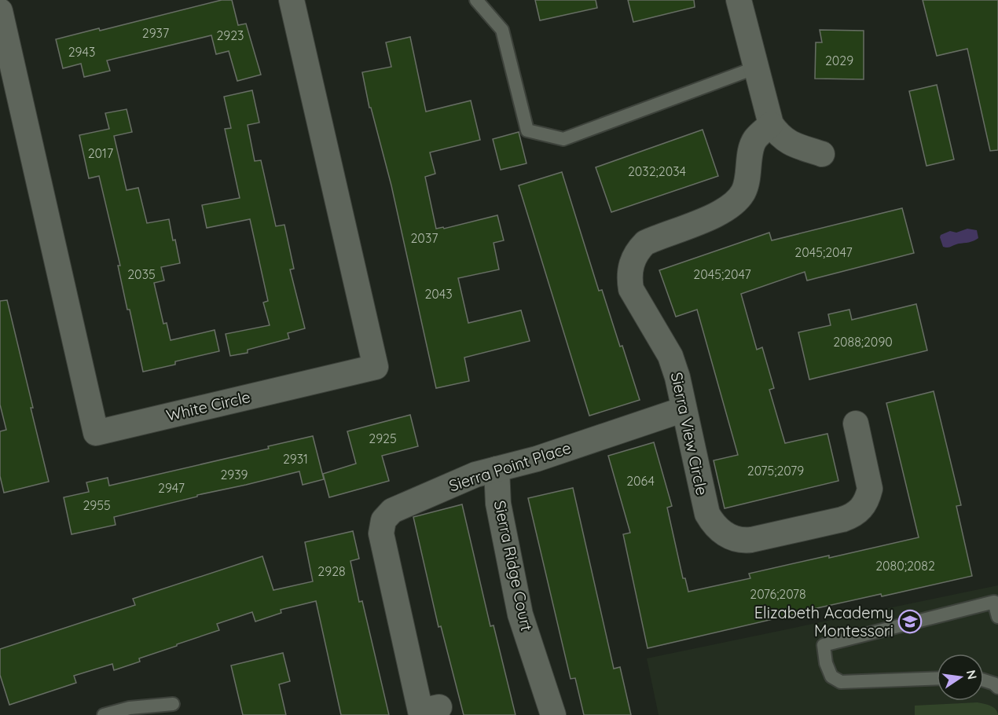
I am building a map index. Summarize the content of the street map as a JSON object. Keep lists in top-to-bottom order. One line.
{"streets":{"street":["White Circle","Sierra View Circle","Sierra Point Place","Sierra Ridge Court"]},"crossings":[["Sierra View Circle","Sierra Point Place"],["Sierra Point Place","Sierra Ridge Court"]],"places":{"school or university":["Elizabeth Academy Montessori"]},"house_numbers":["2937","2923","2943","2029","2017","2032;2034","2037","2045;2047","2035","2045;2047","2043","2088;2090","2925","2931","2075;2079","2939","2064","2947","2955","2080;2082","2928","2076;2078"],"north":"right"}
